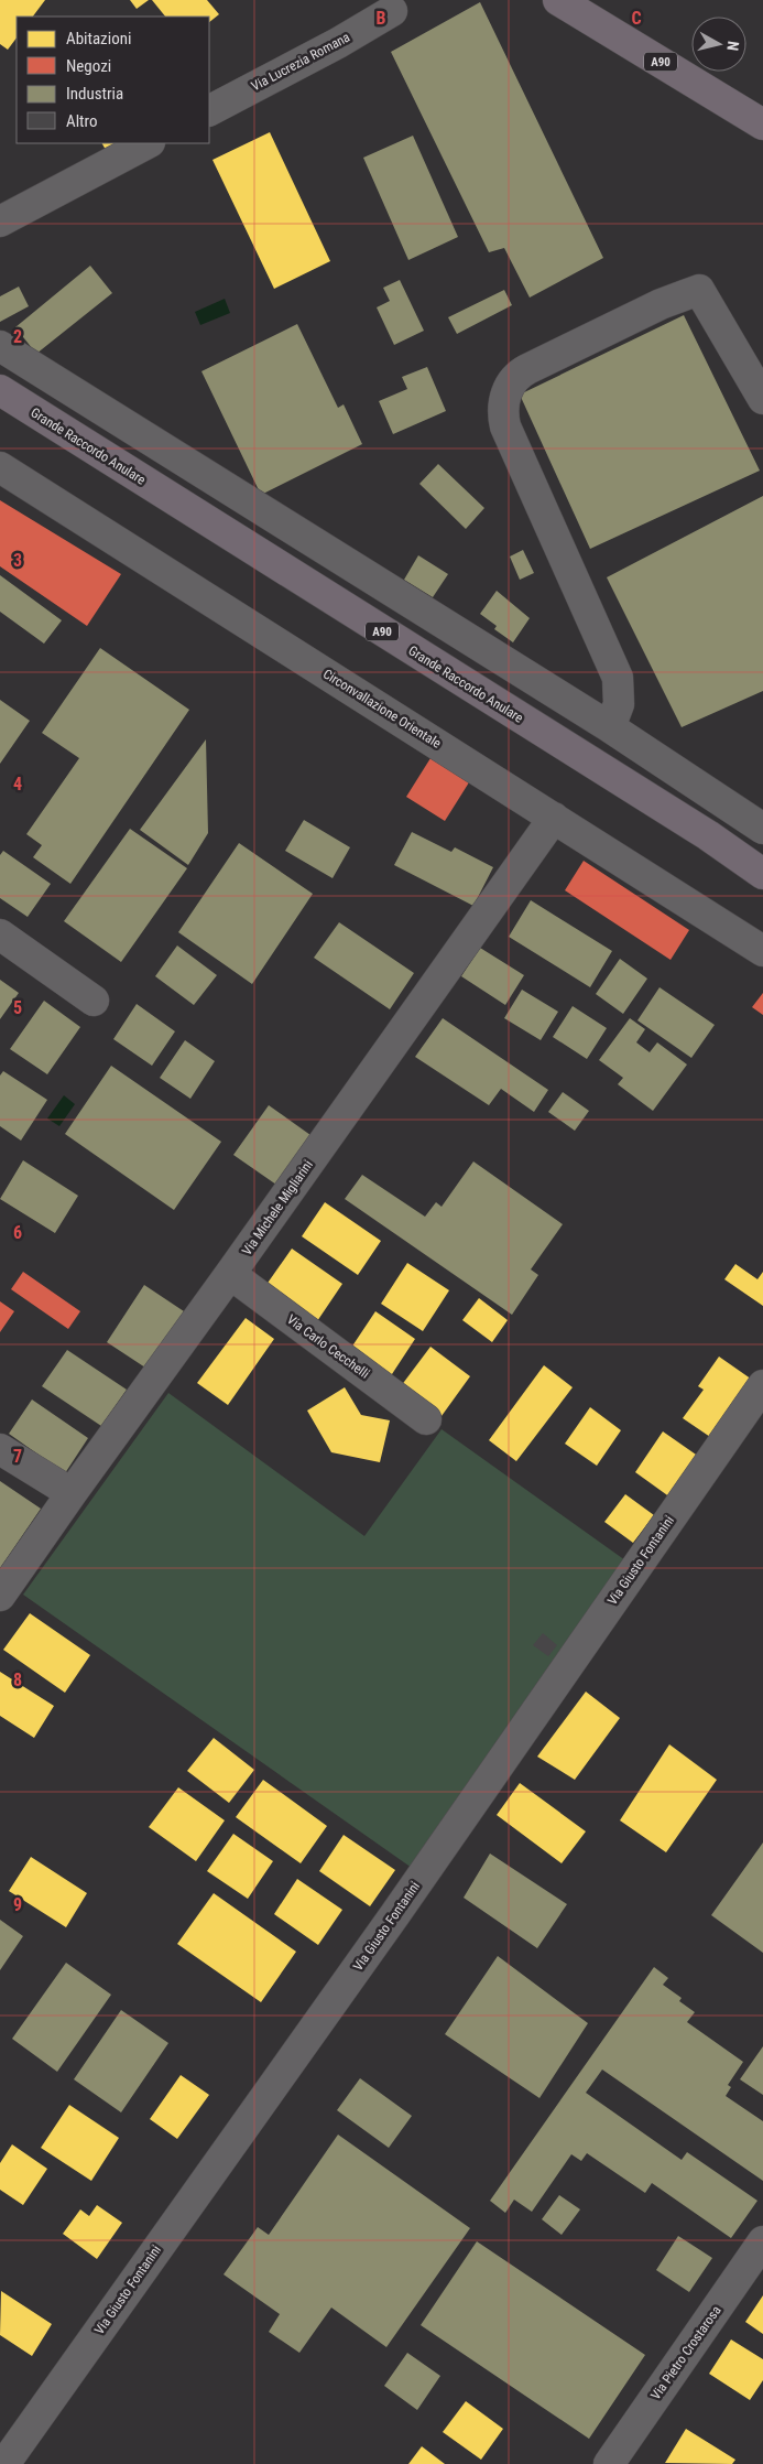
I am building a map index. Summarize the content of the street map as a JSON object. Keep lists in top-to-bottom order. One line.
{"streets":{"highway":["A90","Grande Raccordo Anulare"],"street":["Via Lucrezia Romana","Circonvallazione Orientale","Via Michele Migliarini","Via Carlo Cecchelli","Via Giusto Fontanini","Via Pietro Crostarosa"]},"crossings":[["Circonvallazione Orientale","Via Michele Migliarini"],["Via Michele Migliarini","Via Carlo Cecchelli"]],"legend":["Abitazioni","Negozi","Industria","Altro"],"north":"right","grid":{"columns":["B","C"],"rows":["2","3","4","5","6","7","8","9"]}}
